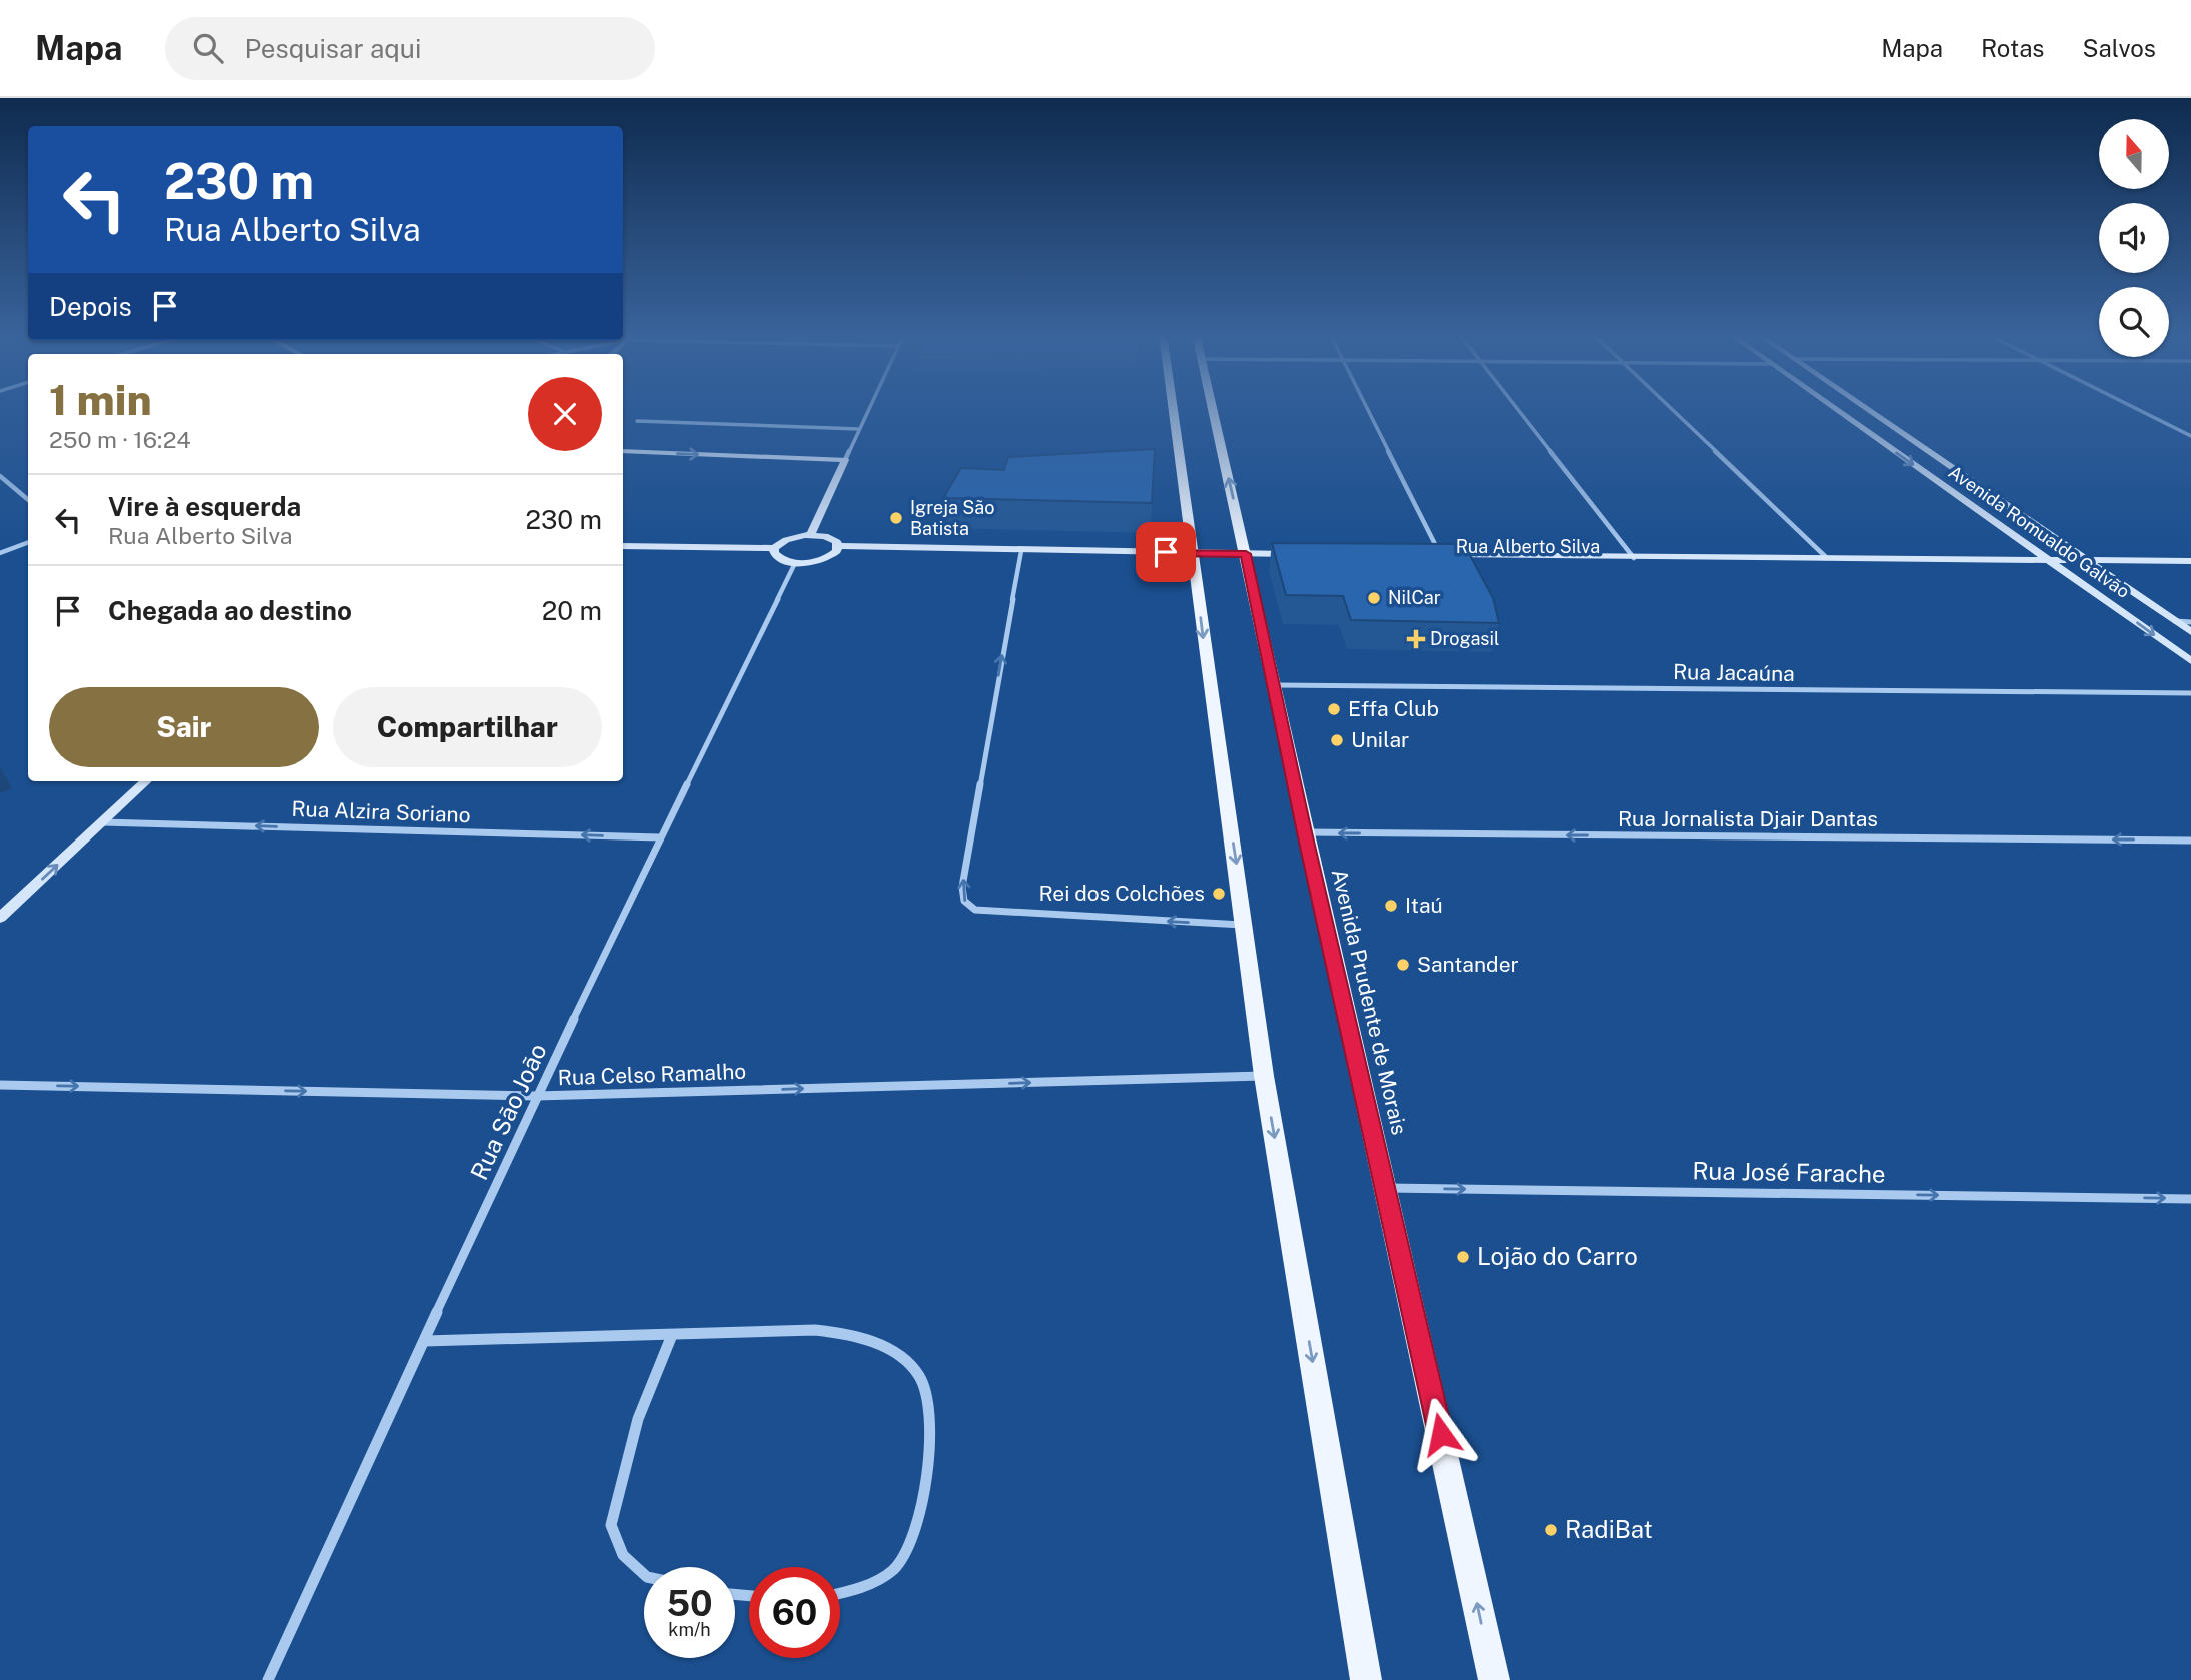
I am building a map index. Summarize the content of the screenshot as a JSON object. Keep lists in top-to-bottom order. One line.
{"streets":{"main road":["Avenida Prudente de Morais"],"street":["Avenida Romualdo Galvão","Rua Alberto Silva","Rua Jacaúna","Rua Alzira Soriano","Rua Jornalista Djair Dantas","Rua Celso Ramalho","Rua São João","Rua José Farache"]},"crossings":[["Avenida Romualdo Galvão","Rua Alberto Silva"],["Rua Jacaúna","Avenida Prudente de Morais"],["Rua Alzira Soriano","Rua São João"],["Rua Jornalista Djair Dantas","Avenida Prudente de Morais"],["Avenida Prudente de Morais","Rua José Farache"],["Rua Celso Ramalho","Rua São João"]],"one_way":["Rua Alzira Soriano","Rua Jornalista Djair Dantas","Rua Celso Ramalho","Rua José Farache"],"places":{"other":["Igreja São Batista","NilCar","Effa Club","Unilar","Rei dos Colchões","Itaú","Santander","Lojão do Carro","RadiBat"],"health":["Drogasil"]},"north":"top","page":{"header":"Mapa","search":"Pesquisar aqui","nav":["Mapa","Rotas","Salvos"],"turn":["230 m","Rua Alberto Silva"],"then":"Depois","heading":["1 min","250 m · 16:24"],"list":[{"name":"Vire à esquerda","note":"Rua Alberto Silva","value":"230 m"},{"name":"Chegada ao destino","value":"20 m"}],"buttons":["Sair","Compartilhar"],"speed":"50 km/h","limit":"60"}}
